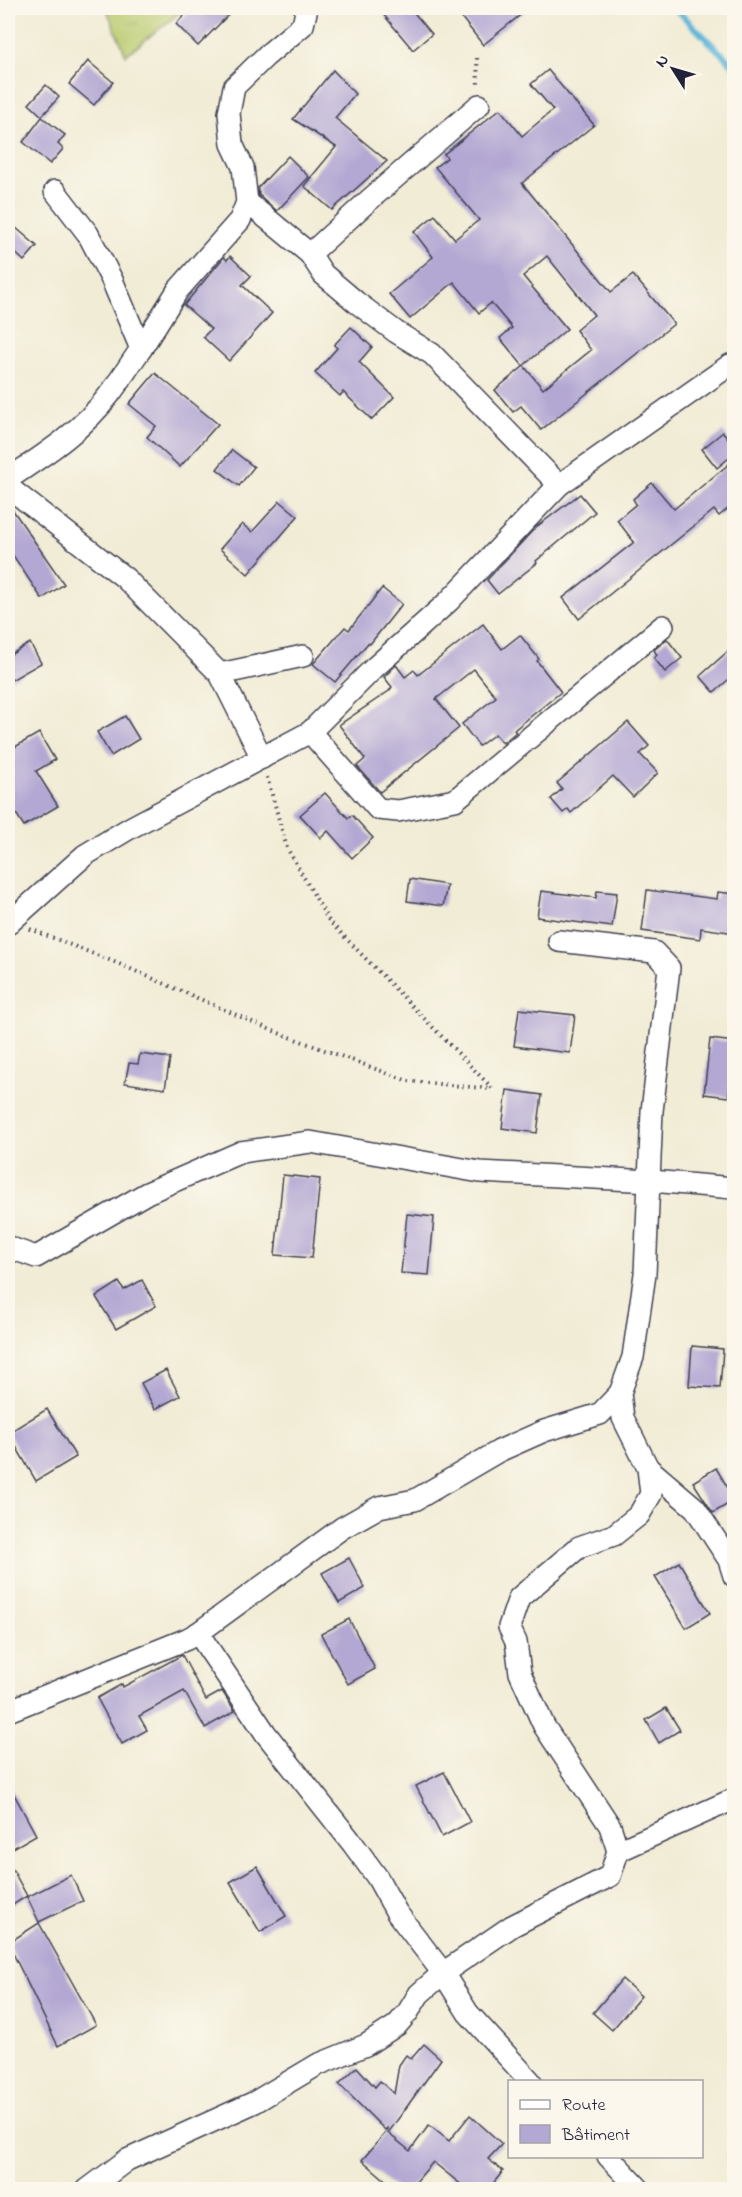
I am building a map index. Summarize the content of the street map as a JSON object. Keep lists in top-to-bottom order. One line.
{"legend":["Route","Bâtiment"],"north":"top left"}
